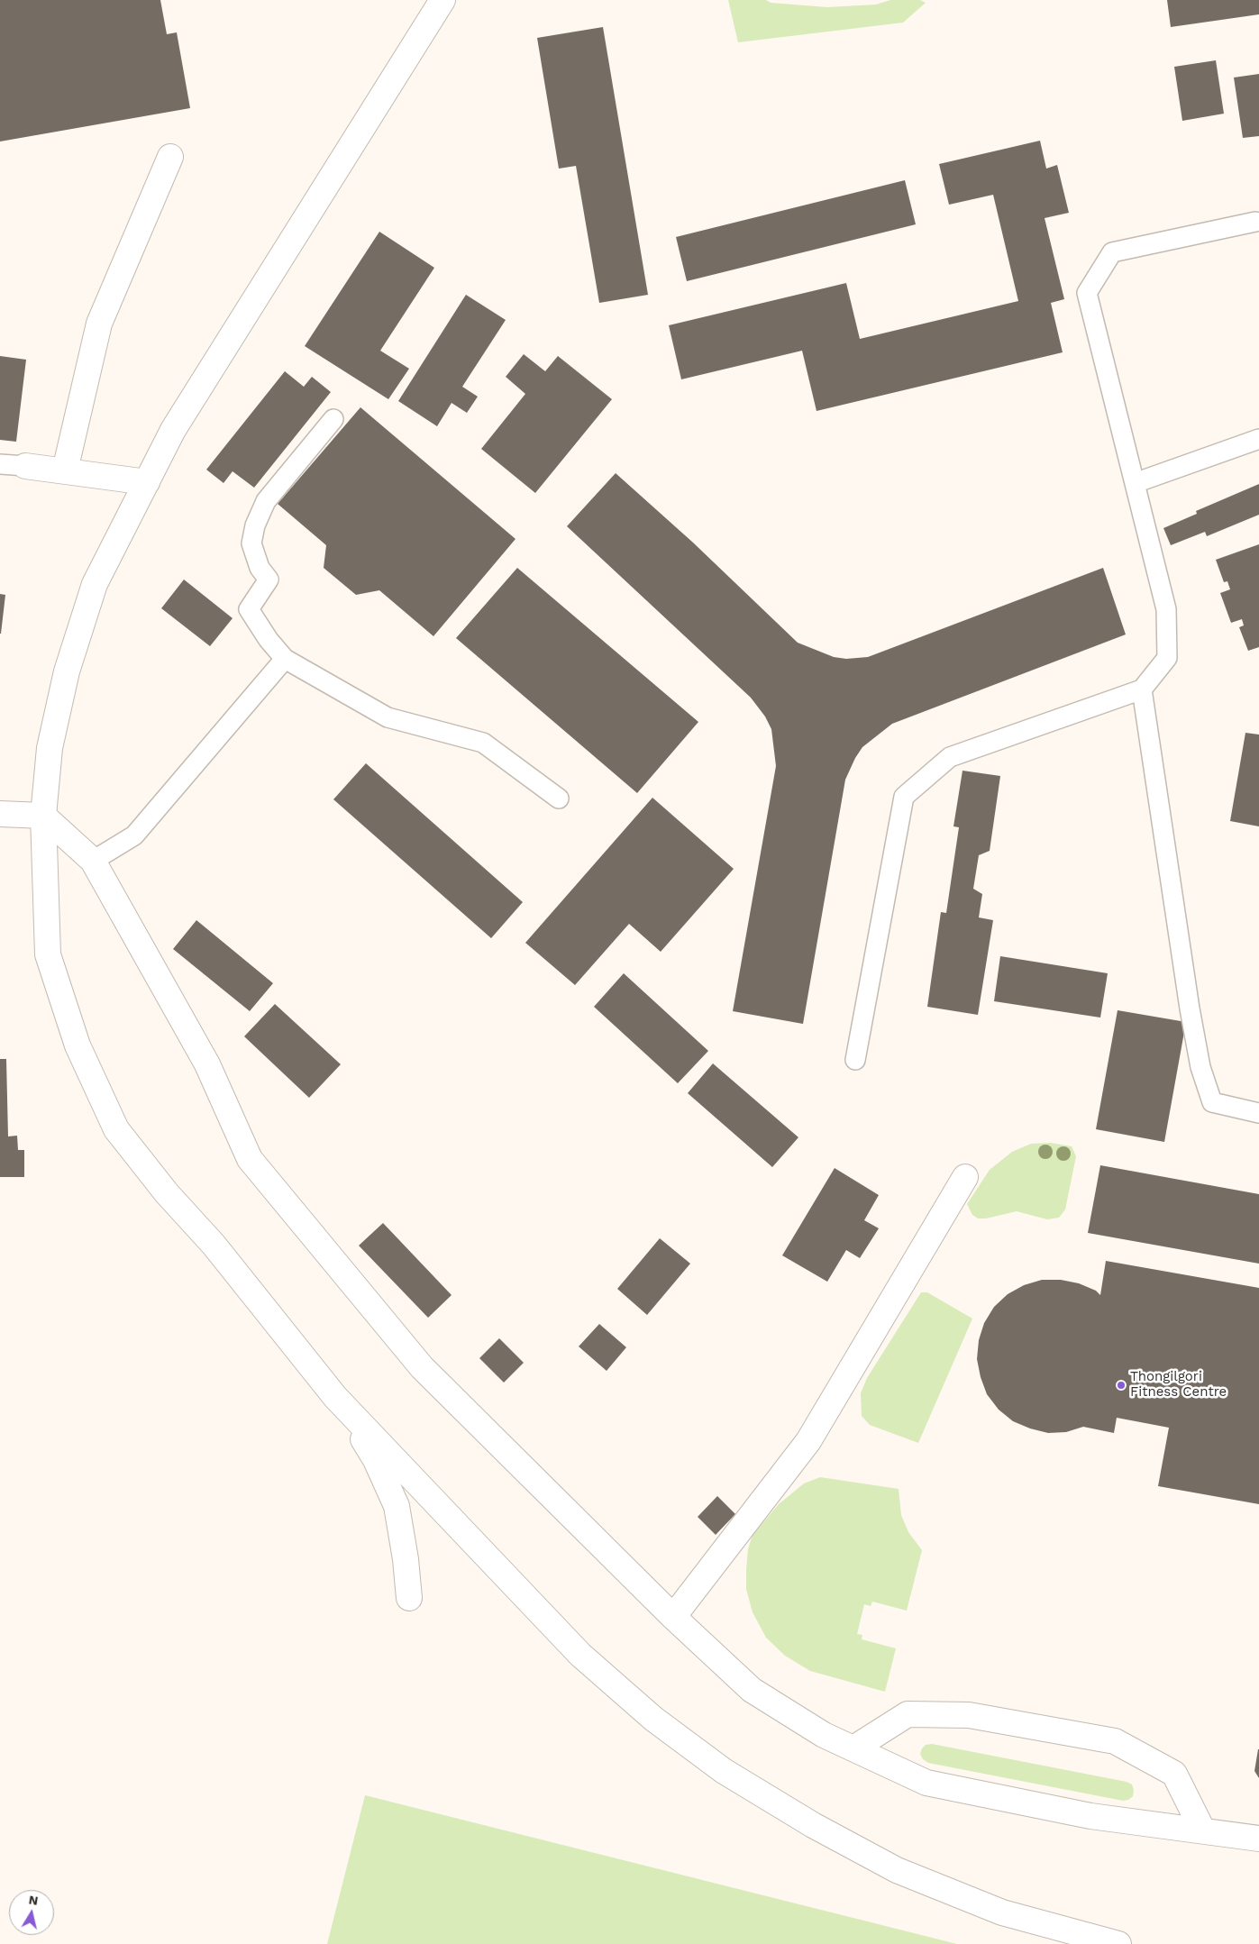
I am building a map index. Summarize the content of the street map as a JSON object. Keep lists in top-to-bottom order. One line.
{"places":["Thongilgori Fitness Centre"],"north":"top"}
